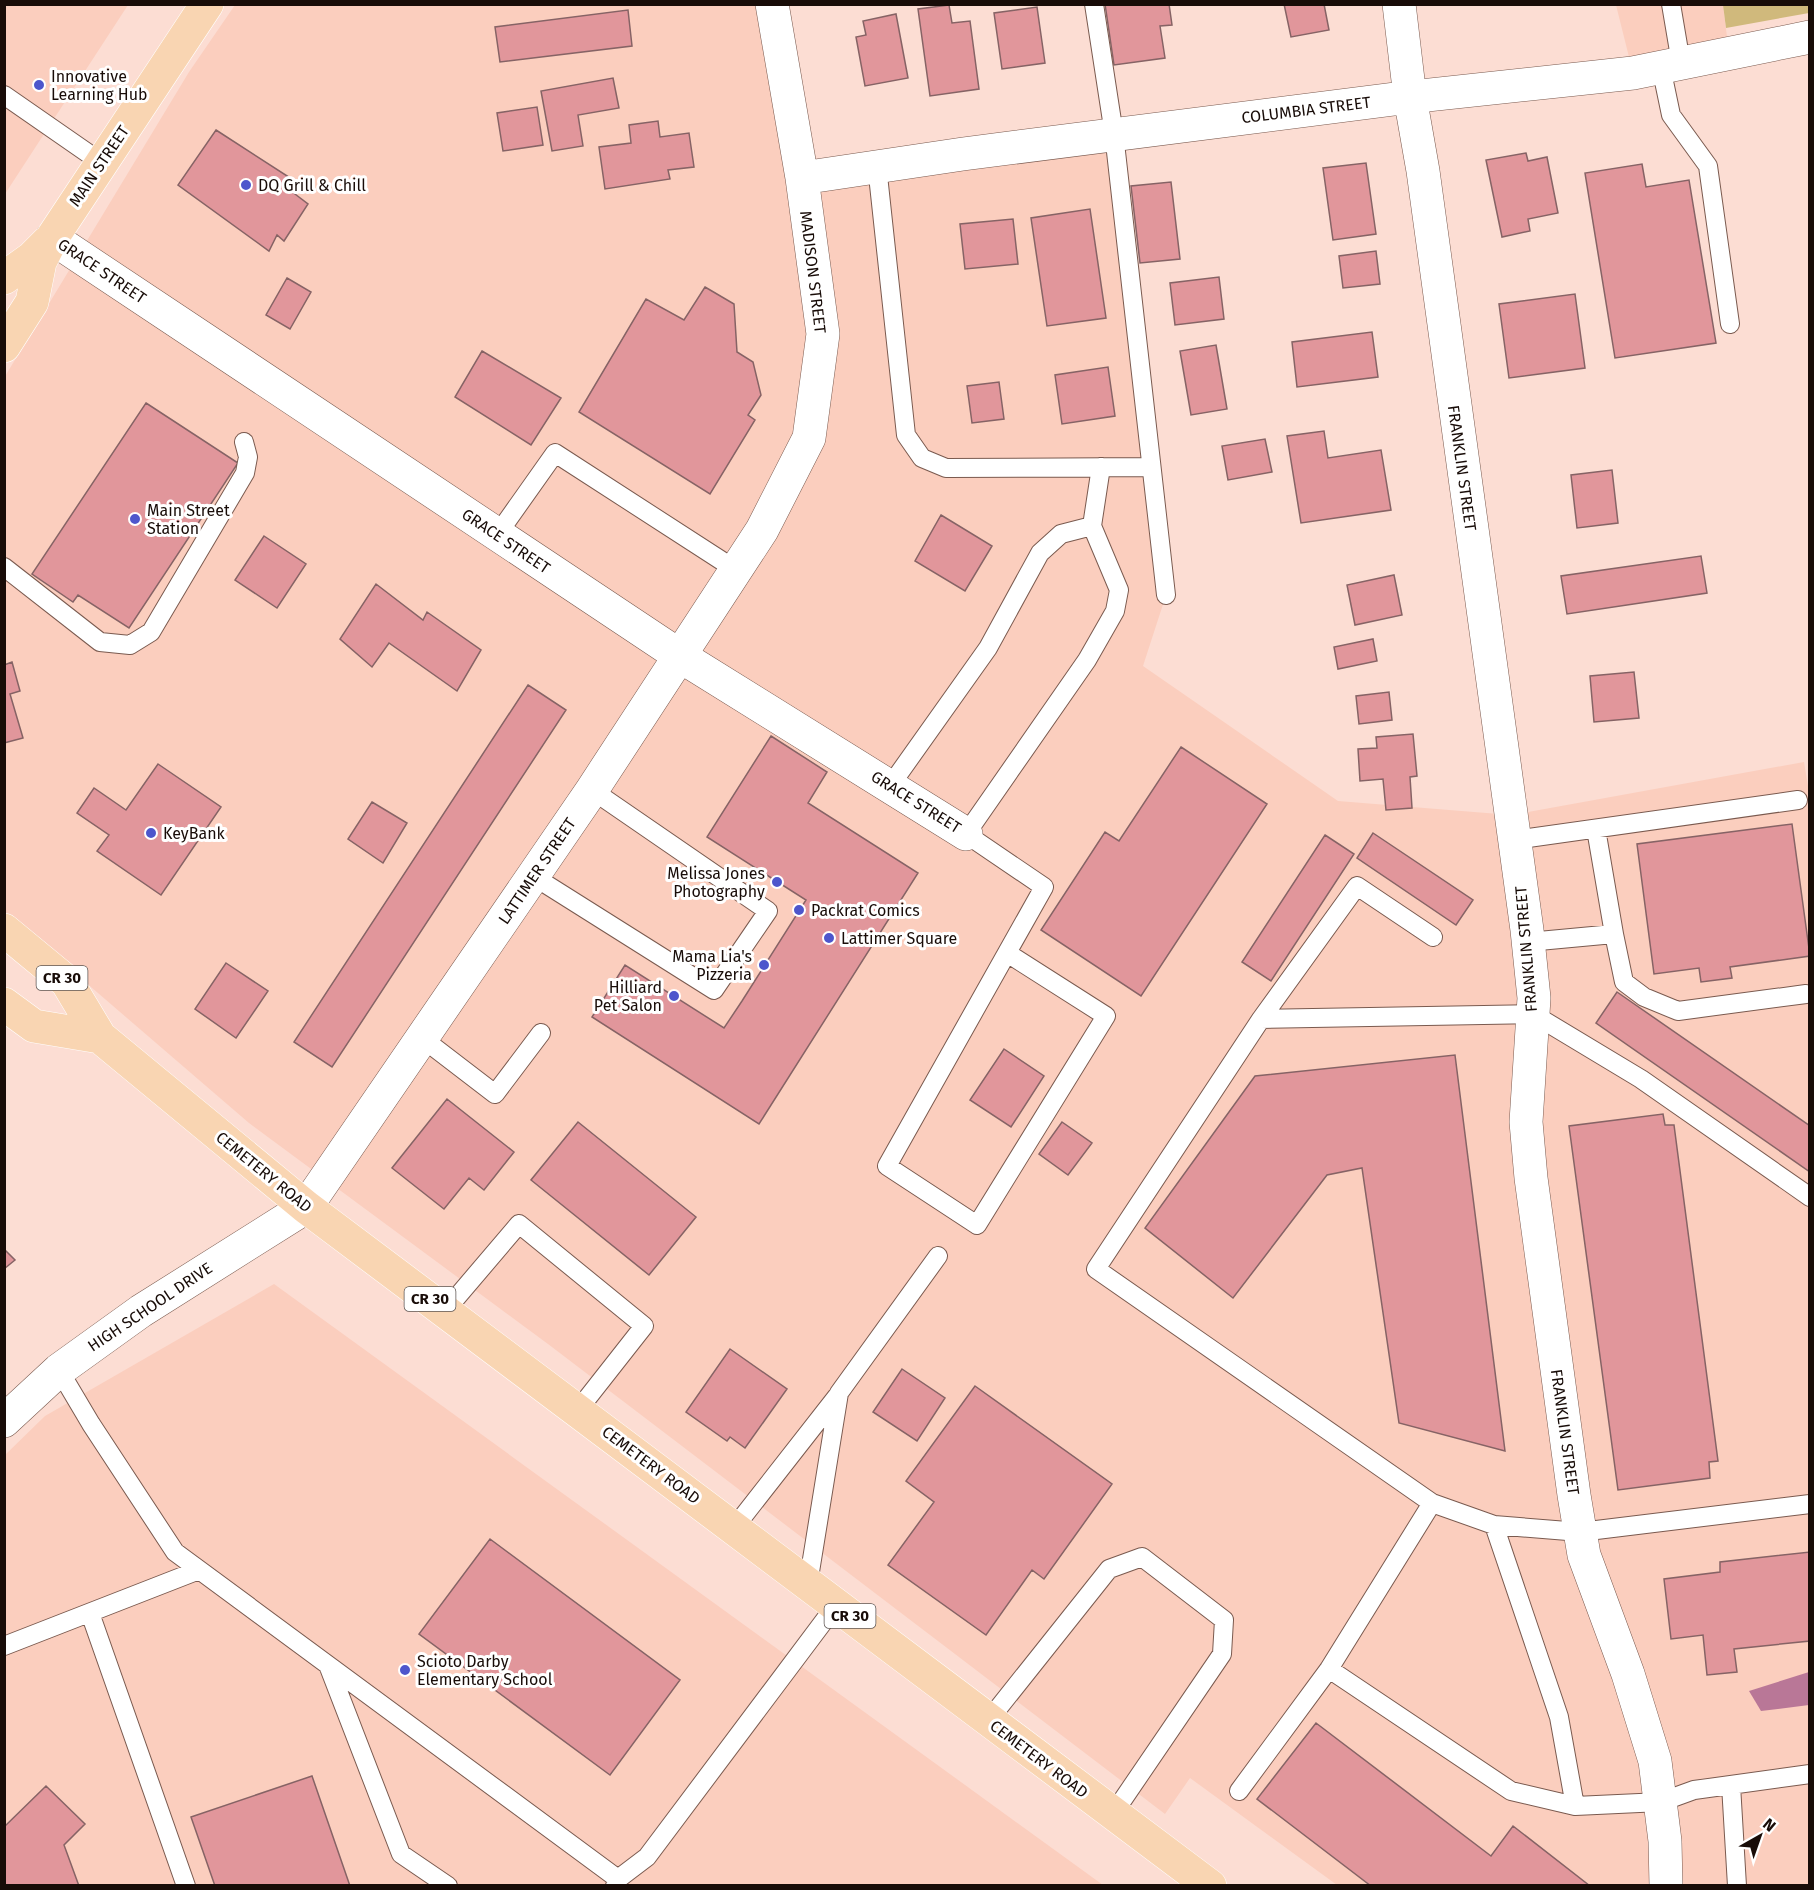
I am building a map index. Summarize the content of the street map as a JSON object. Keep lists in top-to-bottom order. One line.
{"streets":{"main road":["MAIN STREET","CR 30","CEMETERY ROAD"],"street":["COLUMBIA STREET","GRACE STREET","MADISON STREET","FRANKLIN STREET","LATTIMER STREET","HIGH SCHOOL DRIVE"]},"crossings":[["COLUMBIA STREET","MADISON STREET"],["COLUMBIA STREET","FRANKLIN STREET"],["MAIN STREET","GRACE STREET"],["GRACE STREET","LATTIMER STREET"],["MADISON STREET","LATTIMER STREET"],["LATTIMER STREET","CEMETERY ROAD"],["LATTIMER STREET","HIGH SCHOOL DRIVE"],["CEMETERY ROAD","HIGH SCHOOL DRIVE"]],"places":["Innovative Learning Hub","DQ Grill & Chill","Main Street Station","KeyBank","Melissa Jones Photography","Packrat Comics","Lattimer Square","Mama Lia's Pizzeria","Hilliard Pet Salon","Scioto Darby Elementary School"],"north":"top right"}
